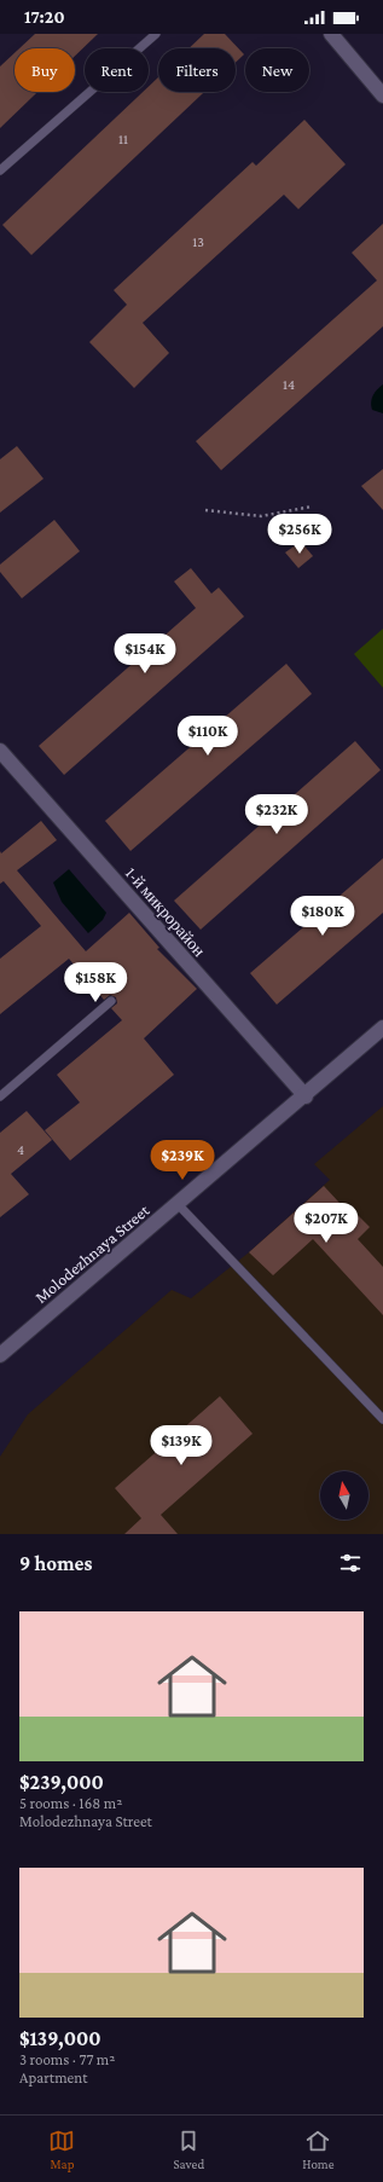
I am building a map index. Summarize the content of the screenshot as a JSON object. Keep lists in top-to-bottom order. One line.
{"streets":{"street":["1-й микрорайон","Molodezhnaya Street"]},"crossings":[["1-й микрорайон","Molodezhnaya Street"]],"house_numbers":["11","13","14","4"],"north":"top","page":{"status":"17:20","chip":["Buy","Rent","Filters","New"],"price":["$256K","$154K","$110K","$232K","$180K","$158K","$239K","$207K","$139K"],"heading":"9 homes","list":[{"name":"$239,000","note":"5 rooms · 168 m² · Molodezhnaya Street"},{"name":"$139,000","note":"3 rooms · 77 m² · Apartment"}],"tabs":["Map","Saved","Home"]}}
